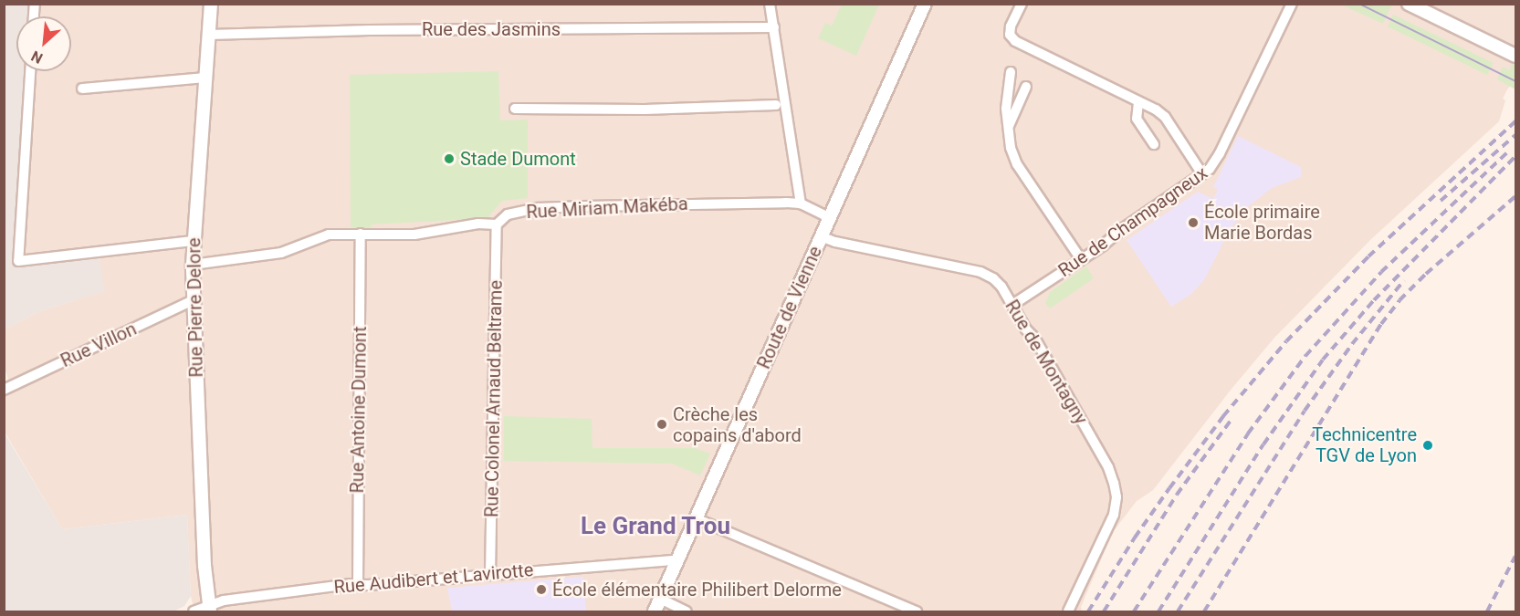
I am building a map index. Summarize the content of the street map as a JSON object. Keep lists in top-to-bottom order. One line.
{"streets":{"street":["Rue des Jasmins","Rue Miriam Makéba","Rue de Champagneux","Rue Pierre Delore","Route de Vienne","Rue Villon","Rue de Montagny","Rue Colonel Arnaud Beltrame","Rue Antoine Dumont","Rue Audibert et Lavirotte"]},"crossings":[["Rue des Jasmins","Rue Pierre Delore"],["Rue Miriam Makéba","Rue Pierre Delore"],["Rue Miriam Makéba","Rue Colonel Arnaud Beltrame"],["Rue Miriam Makéba","Rue Antoine Dumont"],["Rue de Champagneux","Rue de Montagny"],["Rue Pierre Delore","Rue Villon"],["Rue Pierre Delore","Rue Audibert et Lavirotte"],["Route de Vienne","Rue de Montagny"],["Route de Vienne","Rue Audibert et Lavirotte"],["Rue Colonel Arnaud Beltrame","Rue Audibert et Lavirotte"],["Rue Antoine Dumont","Rue Audibert et Lavirotte"]],"districts":["Le Grand Trou"],"places":["Stade Dumont","École primaire Marie Bordas","Crèche les copains d'abord","Technicentre TGV de Lyon","École élémentaire Philibert Delorme"],"north":"bottom left"}
